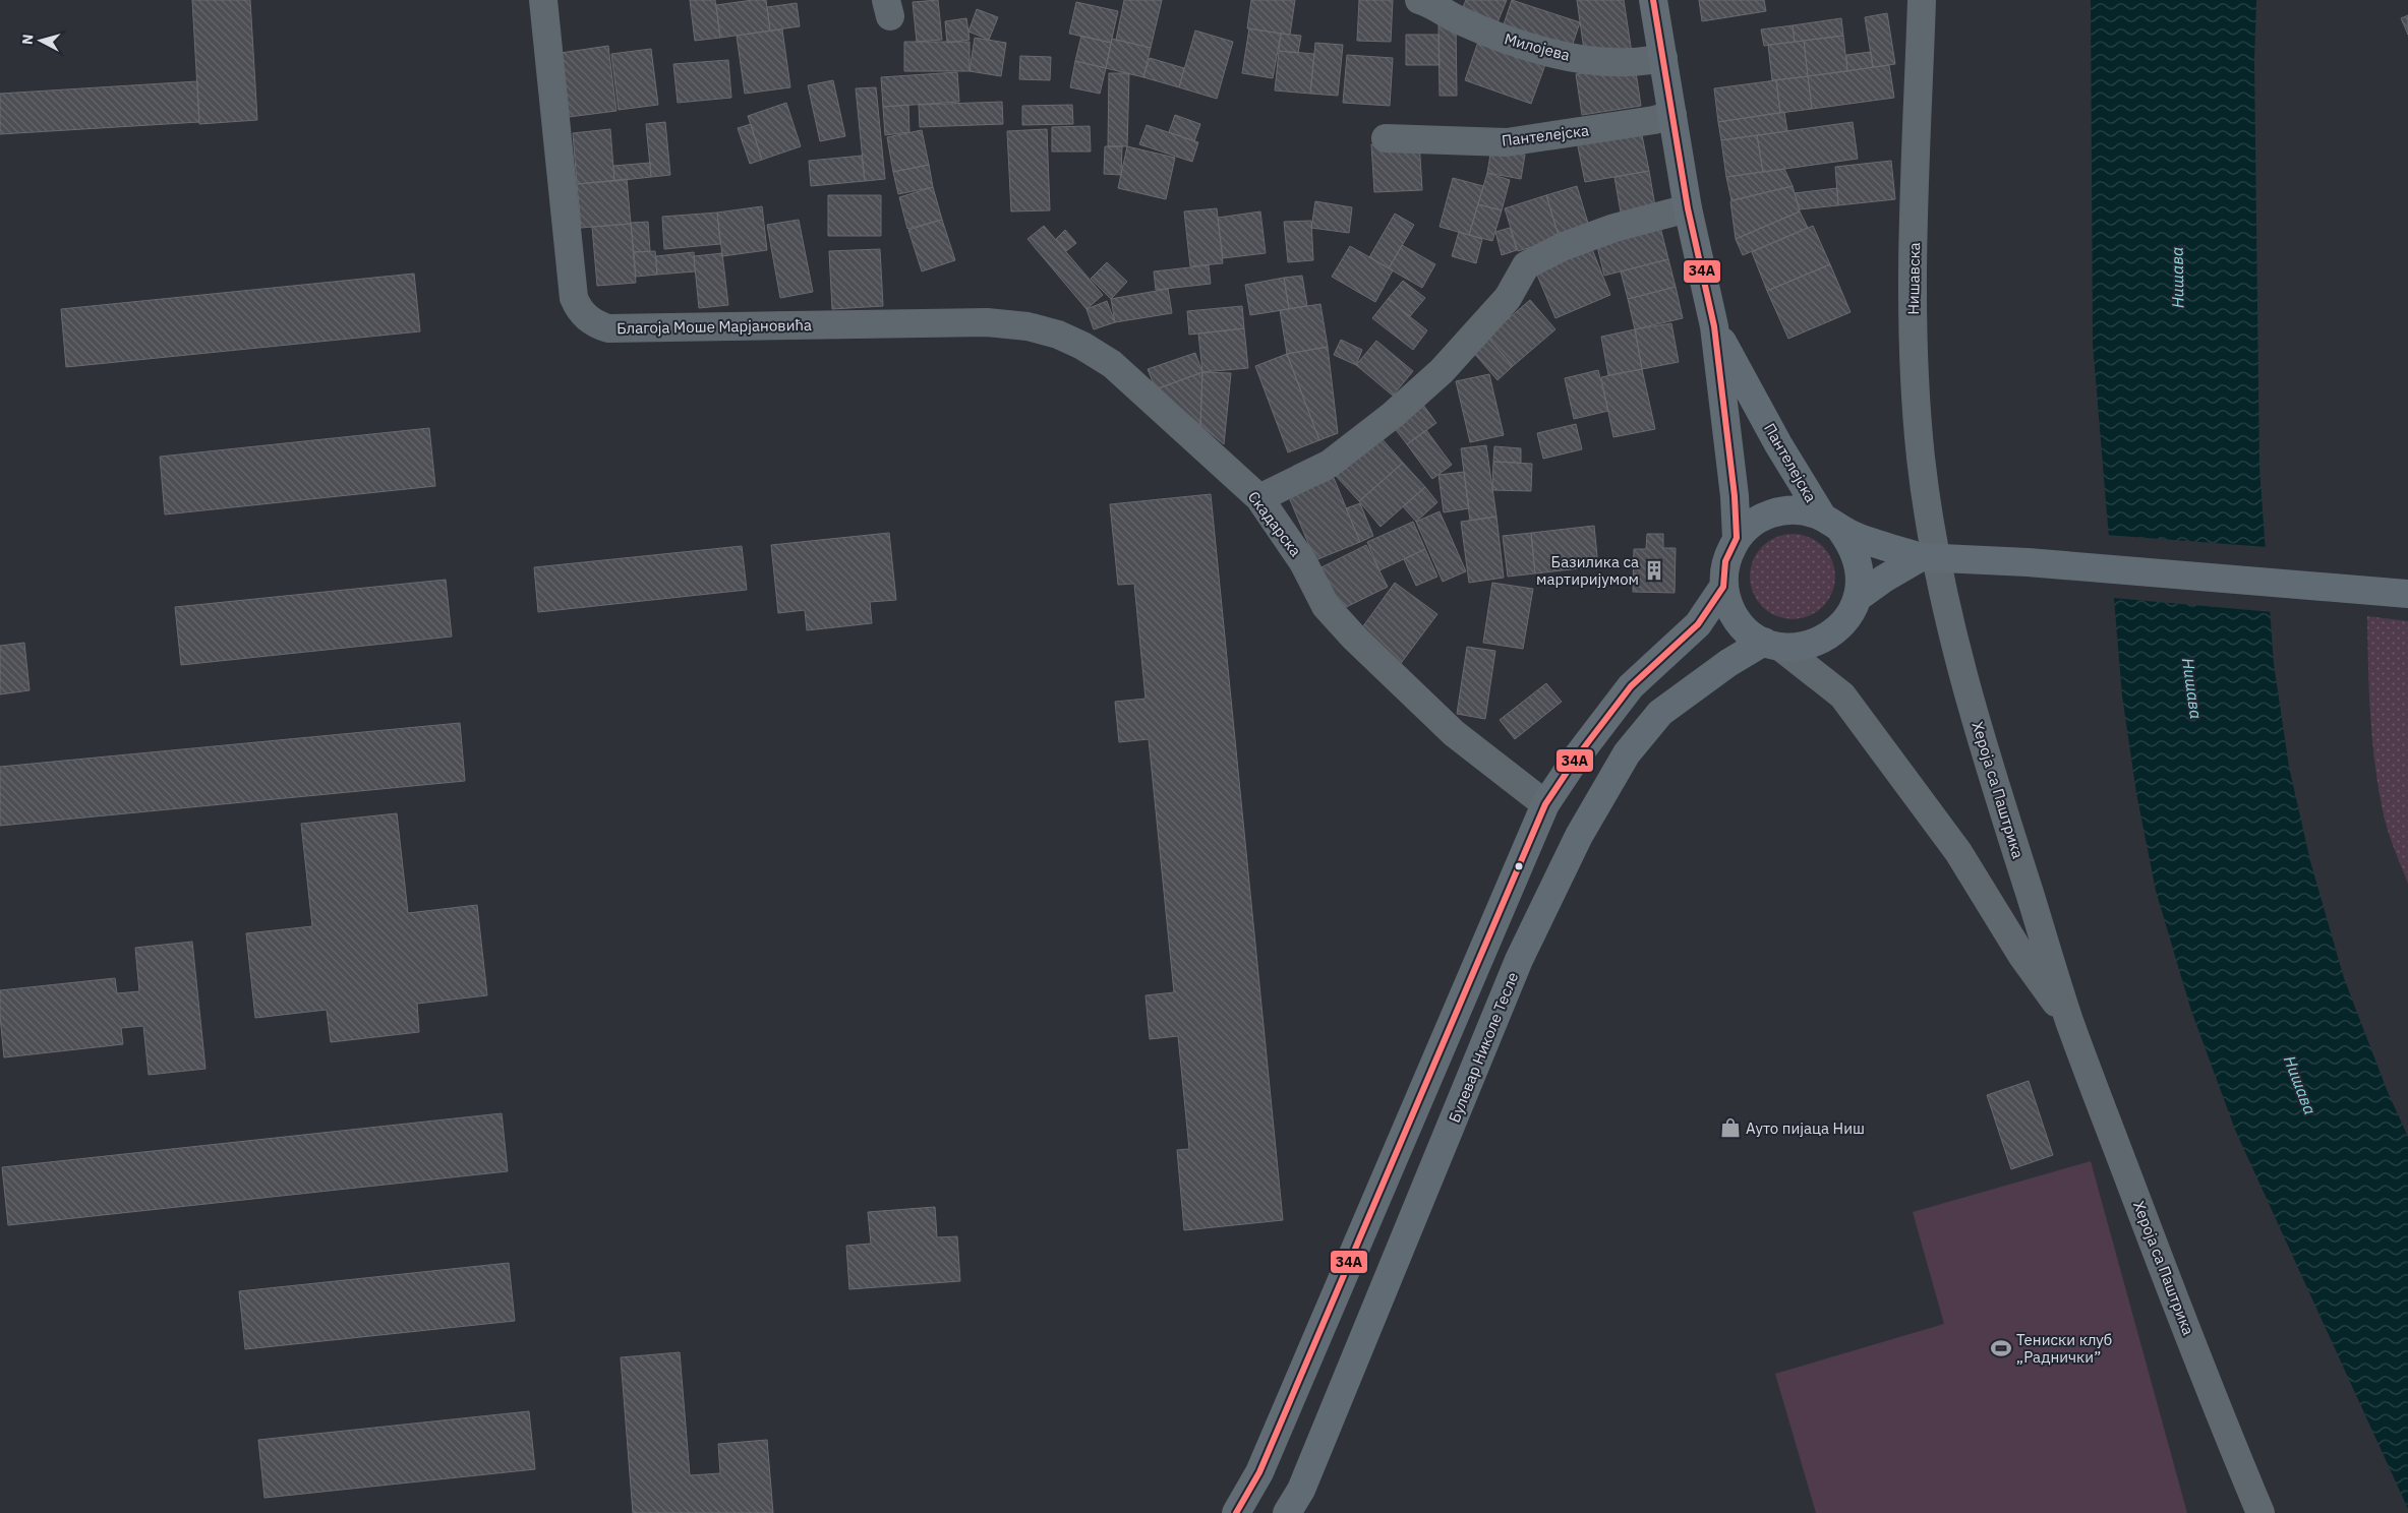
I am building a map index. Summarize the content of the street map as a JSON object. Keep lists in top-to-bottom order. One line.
{"streets":{"main road":["Пантелејска","Булевар Николе Тесле"],"street":["Милојева","Нишавска","Благоја Моше Марјановића","Скадарска","Хероја са Паштрика"]},"crossings":[["Милојева","Пантелејска"],["Пантелејска","Хероја са Паштрика"],["Пантелејска","Булевар Николе Тесле"],["Нишавска","Хероја са Паштрика"],["Благоја Моше Марјановића","Скадарска"],["Хероја са Паштрика","Булевар Николе Тесле"]],"water":["Нишава"],"places":{"building":["Базилика са мартиријумом"],"shop":["Ауто пијаца Ниш"],"sports":["Тениски клуб „Раднички”"]},"lines":["transit line 34А"],"north":"left"}
